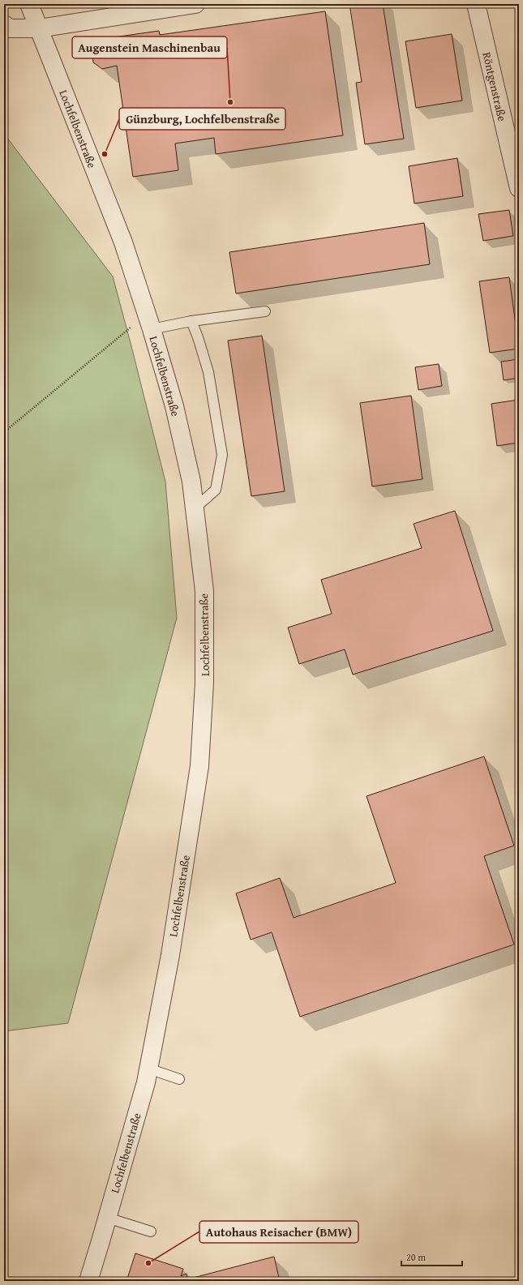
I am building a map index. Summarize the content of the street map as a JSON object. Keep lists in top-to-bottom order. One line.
{"streets":{"street":["Röntgenstraße","Lochfelbenstraße"]},"places":["Augenstein Maschinenbau","Günzburg, Lochfelbenstraße","Autohaus Reisacher (BMW)"],"scale_bar":"20 m"}
